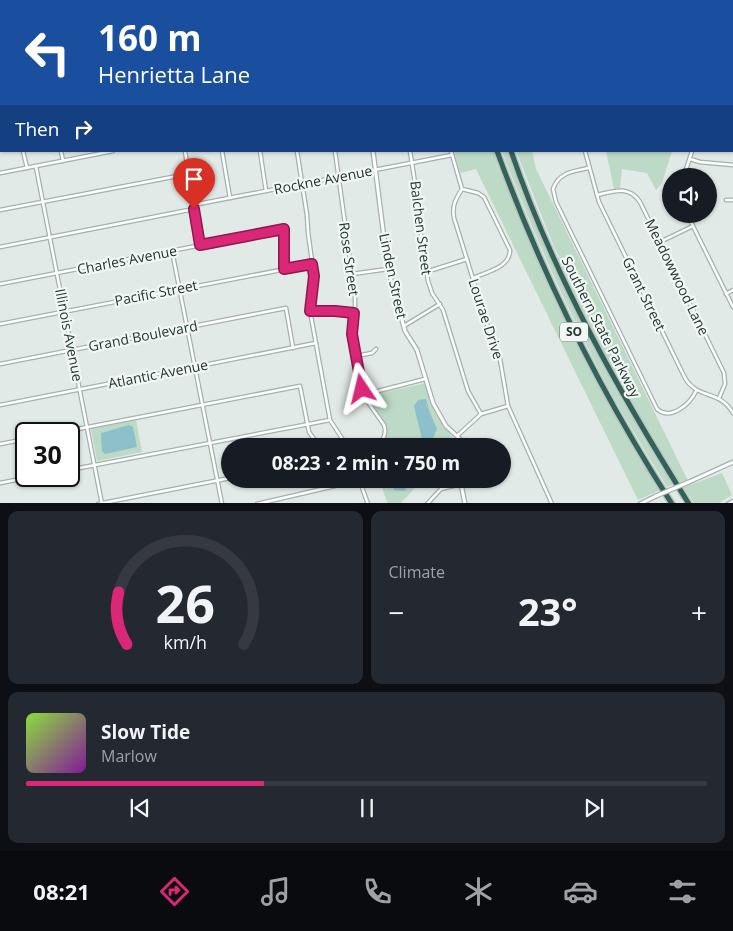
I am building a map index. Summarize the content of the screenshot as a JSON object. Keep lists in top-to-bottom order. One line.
{"streets":{"highway":["Southern State Parkway","SO"],"street":["Rockne Avenue","Balchen Street","Rose Street","Charles Avenue","Linden Street","Meadowwood Lane","Pacific Street","Grant Street","Lourae Drive","Illinois Avenue","Grand Boulevard","Atlantic Avenue"]},"crossings":[["Rockne Avenue","Balchen Street"],["Rockne Avenue","Rose Street"],["Rockne Avenue","Linden Street"],["Rockne Avenue","Illinois Avenue"],["Charles Avenue","Pacific Street"],["Charles Avenue","Illinois Avenue"],["Meadowwood Lane","Grant Street"],["Pacific Street","Illinois Avenue"],["Illinois Avenue","Grand Boulevard"],["Illinois Avenue","Atlantic Avenue"],["Grand Boulevard","Atlantic Avenue"]],"page":{"turn":["160 m","Henrietta Lane"],"then":"Then","limit":"30","trip":"08:23 · 2 min · 750 m","tile":"Climate","heat":["−","23°","+"],"song":["Slow Tide","Marlow"],"tabs":"08:21","gauge":["26","km/h"]}}
